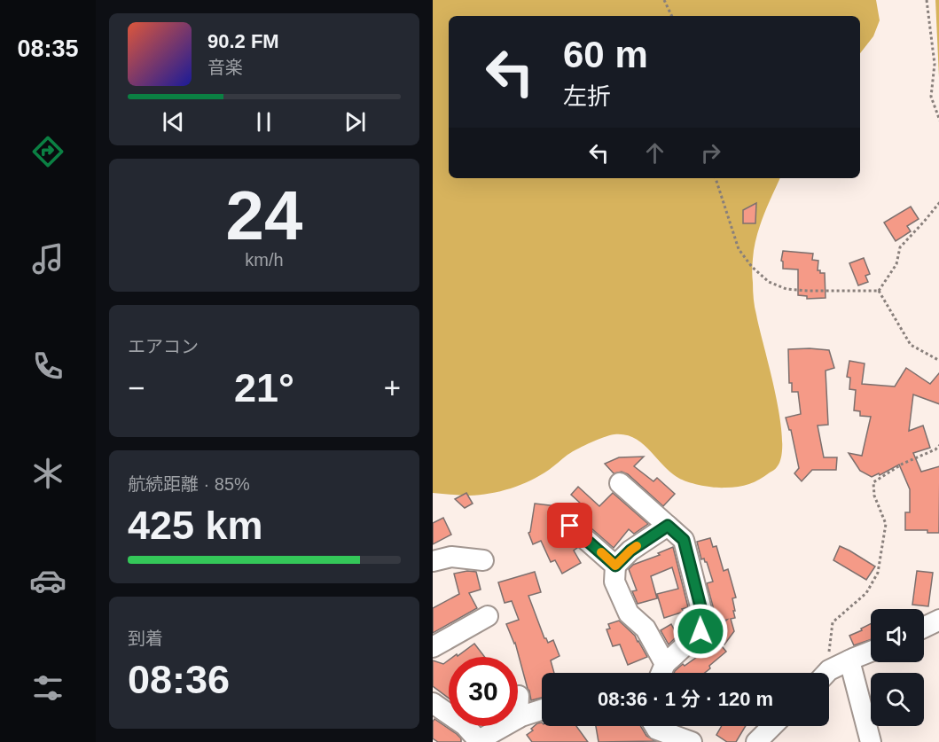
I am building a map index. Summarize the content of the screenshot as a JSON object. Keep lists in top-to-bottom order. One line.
{"page":{"tabs":"08:35","turn":["60 m","左折"],"song":["90.2 FM","音楽"],"tile":[["24","km/h"],"エアコン",["航続距離 · 85%","425 km"],["到着","08:36"]],"heat":["−","21°","+"],"limit":"30","trip":"08:36 · 1 分 · 120 m"}}
